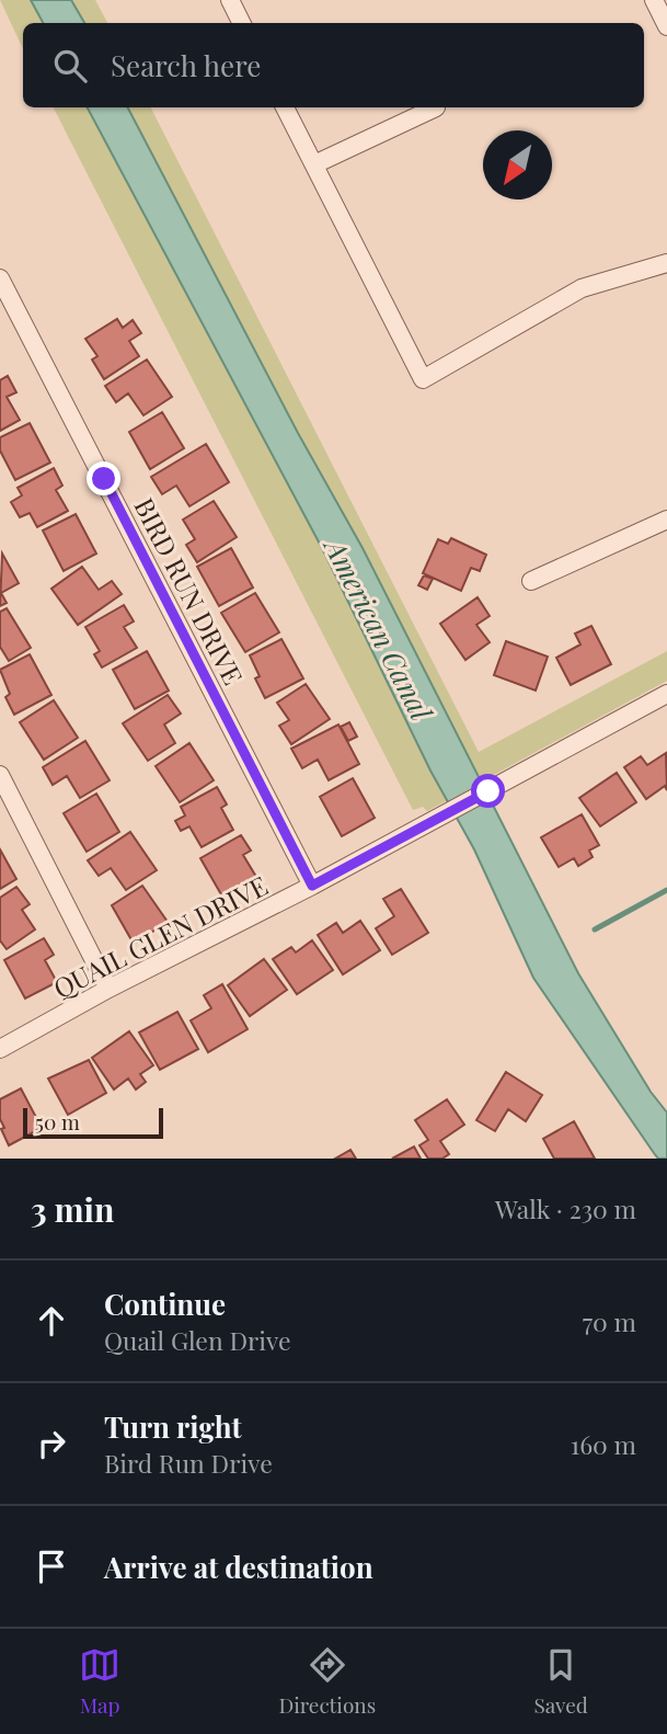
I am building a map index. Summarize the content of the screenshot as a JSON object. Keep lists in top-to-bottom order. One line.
{"streets":{"street":["BIRD RUN DRIVE","QUAIL GLEN DRIVE"]},"crossings":[["BIRD RUN DRIVE","QUAIL GLEN DRIVE"]],"water":["American Canal"],"scale_bar":"50 m","north":"bottom left","page":{"search":"Search here","scale":"50 m","heading":["3 min","Walk · 230 m"],"list":[["Continue","Quail Glen Drive","70 m"],["Turn right","Bird Run Drive","160 m"],"Arrive at destination"],"nav":["Map","Directions","Saved"]}}
